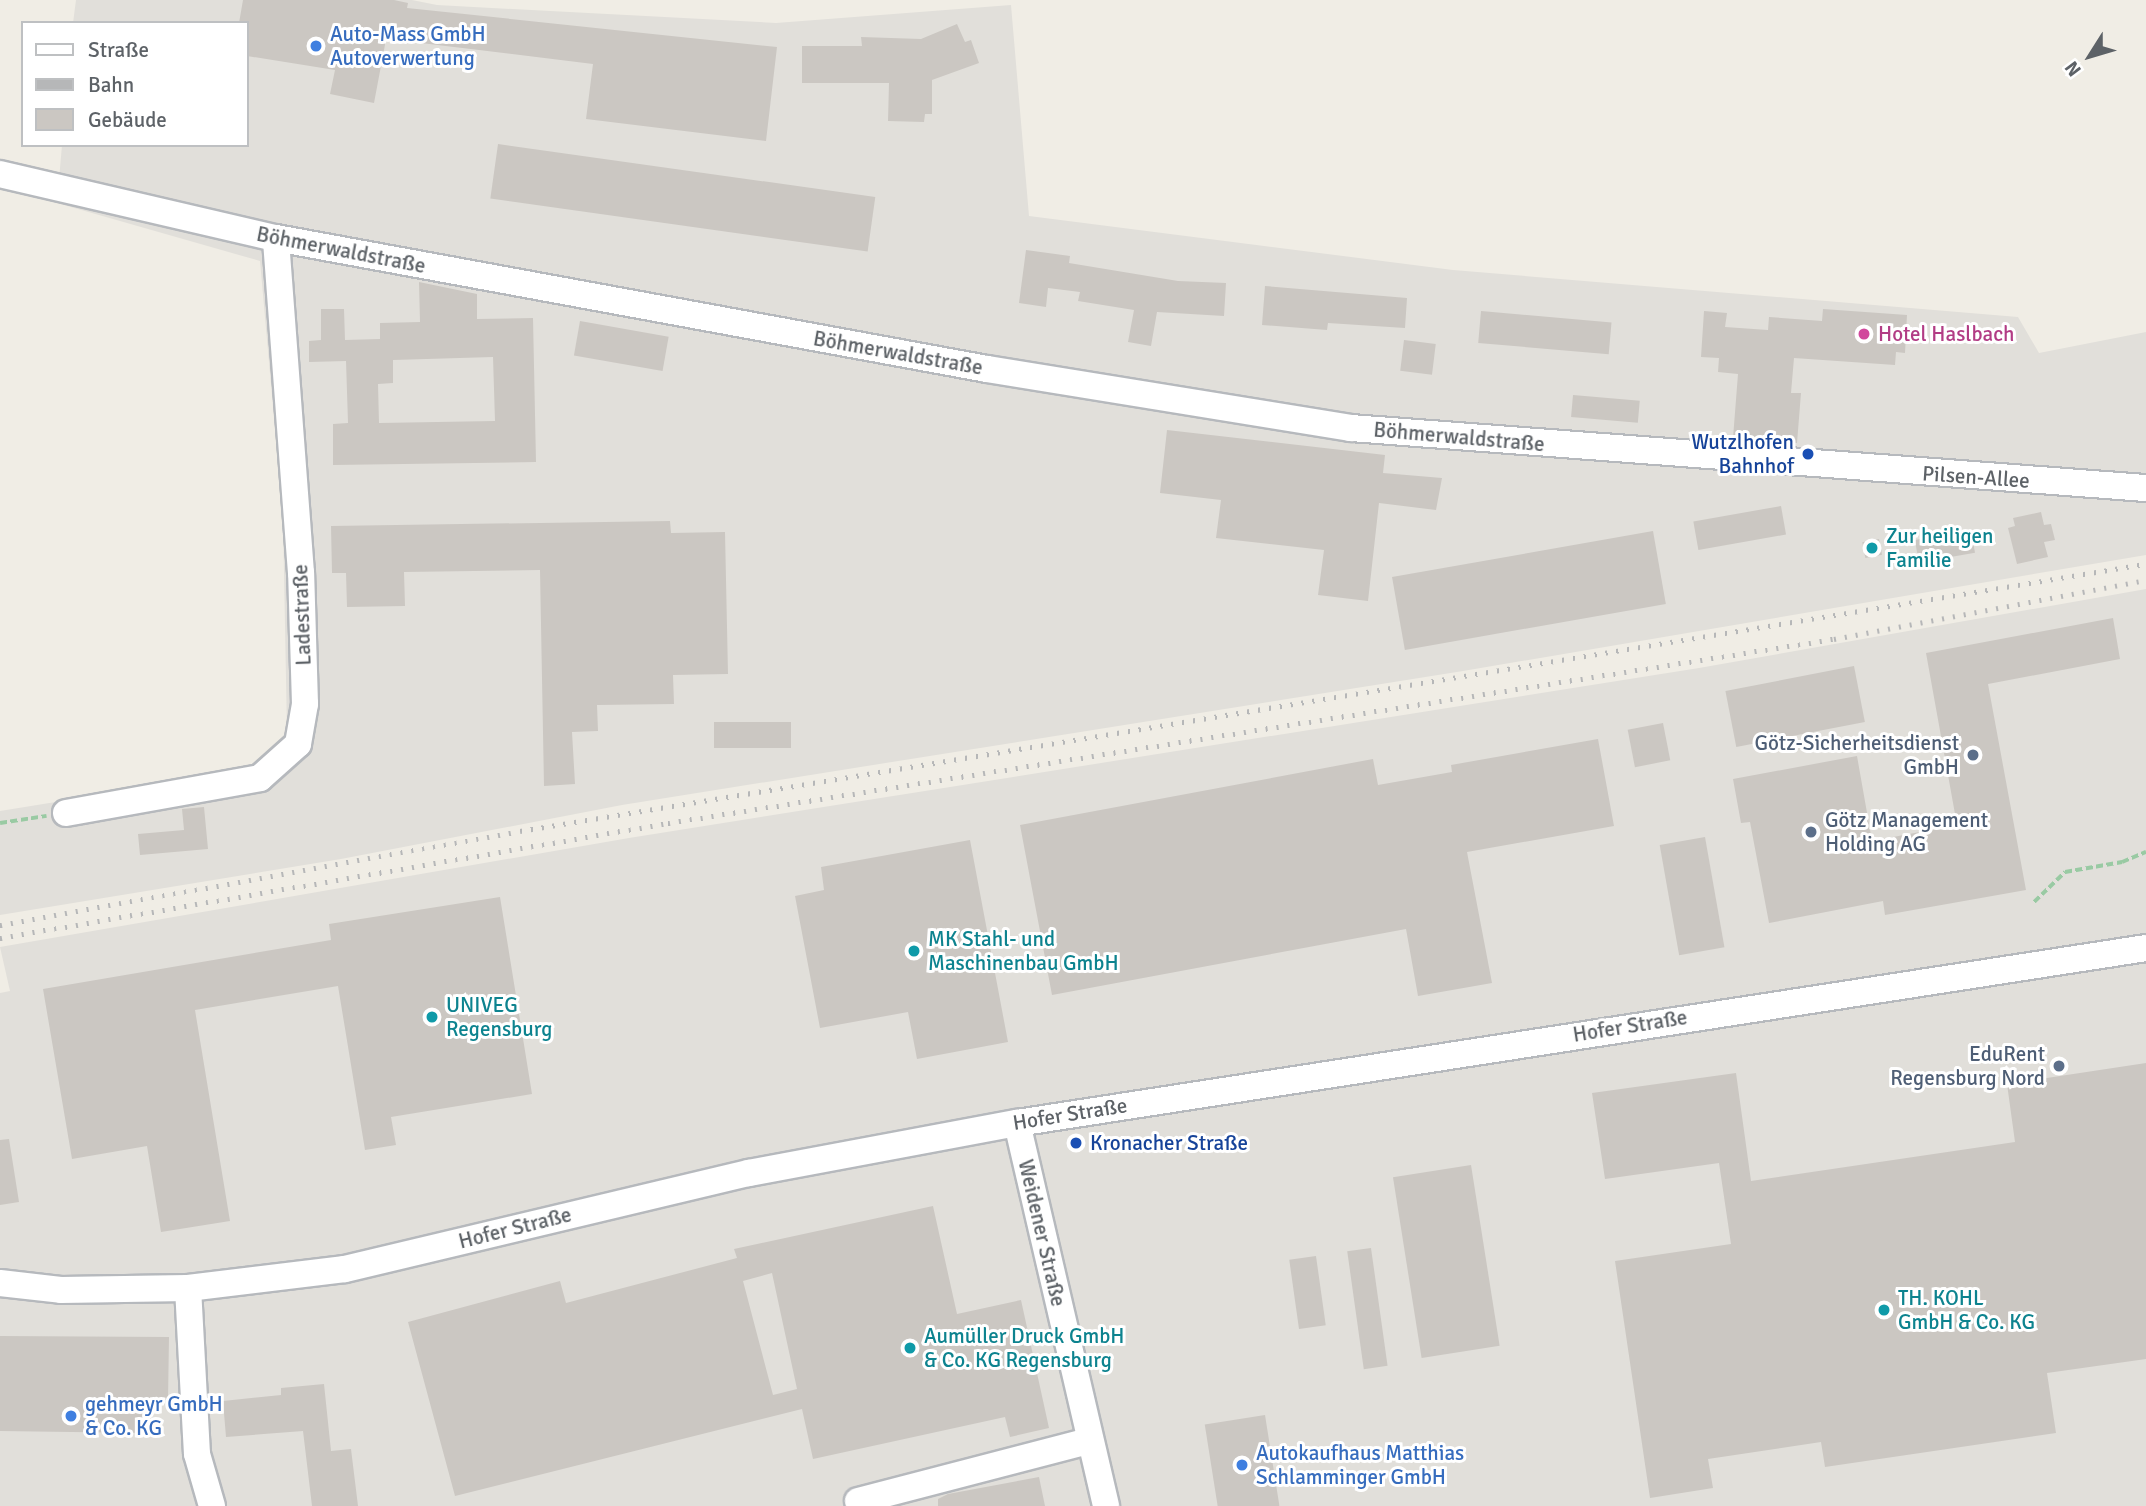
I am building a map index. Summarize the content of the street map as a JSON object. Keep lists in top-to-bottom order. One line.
{"streets":{"street":["Böhmerwaldstraße","Pilsen-Allee","Ladestraße","Hofer Straße","Weidener Straße"]},"crossings":[["Böhmerwaldstraße","Pilsen-Allee"],["Böhmerwaldstraße","Ladestraße"],["Hofer Straße","Weidener Straße"]],"places":["Auto-Mass GmbH Autoverwertung","Hotel Haslbach","Wutzlhofen Bahnhof","Zur heiligen Familie","Götz-Sicherheitsdienst GmbH","Götz Management Holding AG","MK Stahl- und Maschinenbau GmbH","UNIVEG Regensburg","EduRent Regensburg Nord","Kronacher Straße","TH. KOHL GmbH & Co. KG","Aumüller Druck GmbH & Co. KG Regensburg","gehmeyr GmbH & Co. KG","Autokaufhaus Matthias Schlamminger GmbH"],"legend":["Straße","Bahn","Gebäude"],"north":"bottom left"}
